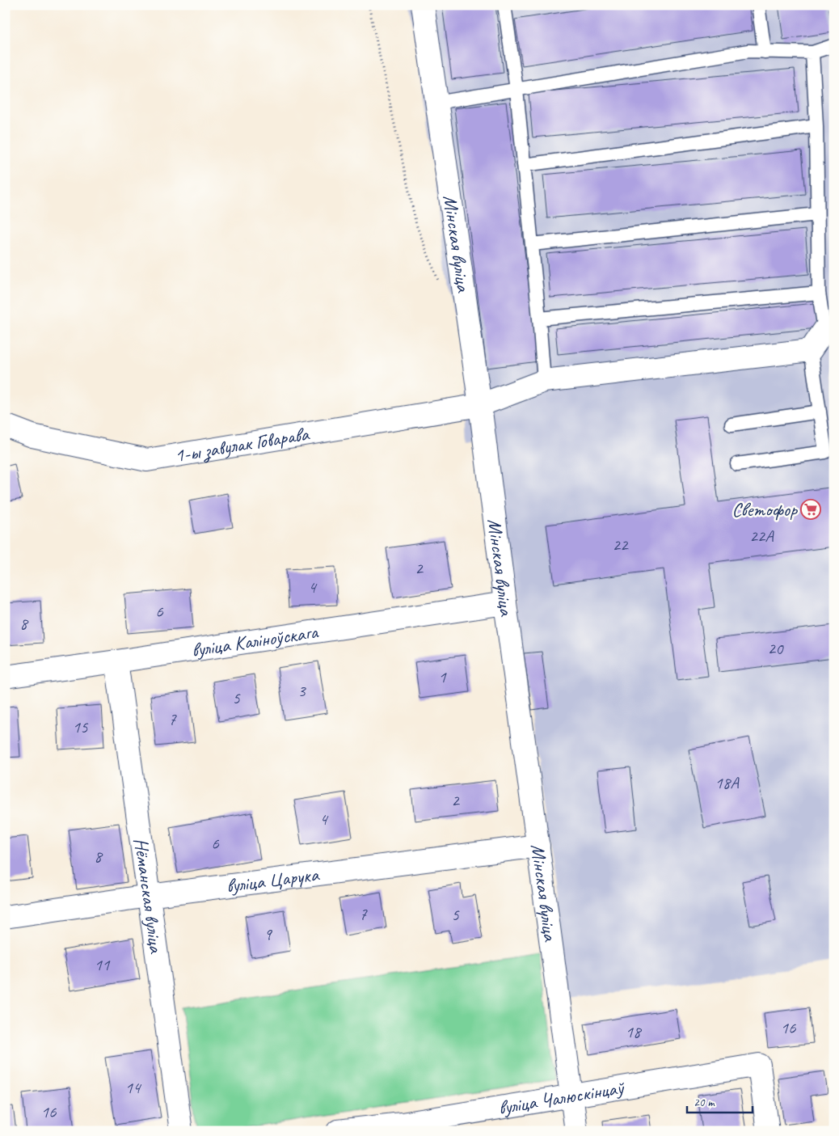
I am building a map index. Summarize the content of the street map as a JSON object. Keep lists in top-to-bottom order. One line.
{"streets":{"street":["Мінская вуліца","1-ы завулак Говарава","вуліца Каліноўскага","вуліца Царука","Нёманская вуліца","вуліца Чалюскінцаў"]},"crossings":[["Мінская вуліца","1-ы завулак Говарава"],["Мінская вуліца","вуліца Каліноўскага"],["Мінская вуліца","вуліца Царука"],["Мінская вуліца","вуліца Чалюскінцаў"],["вуліца Каліноўскага","Нёманская вуліца"],["вуліца Царука","Нёманская вуліца"]],"places":{"supermarket":["Светофор"]},"house_numbers":["22А","22","2","4","6","8","20","1","3","5","7","15","18А","2","4","6","8","7","5","9","11","16","18","14","16"],"scale_bar":"20 m"}
